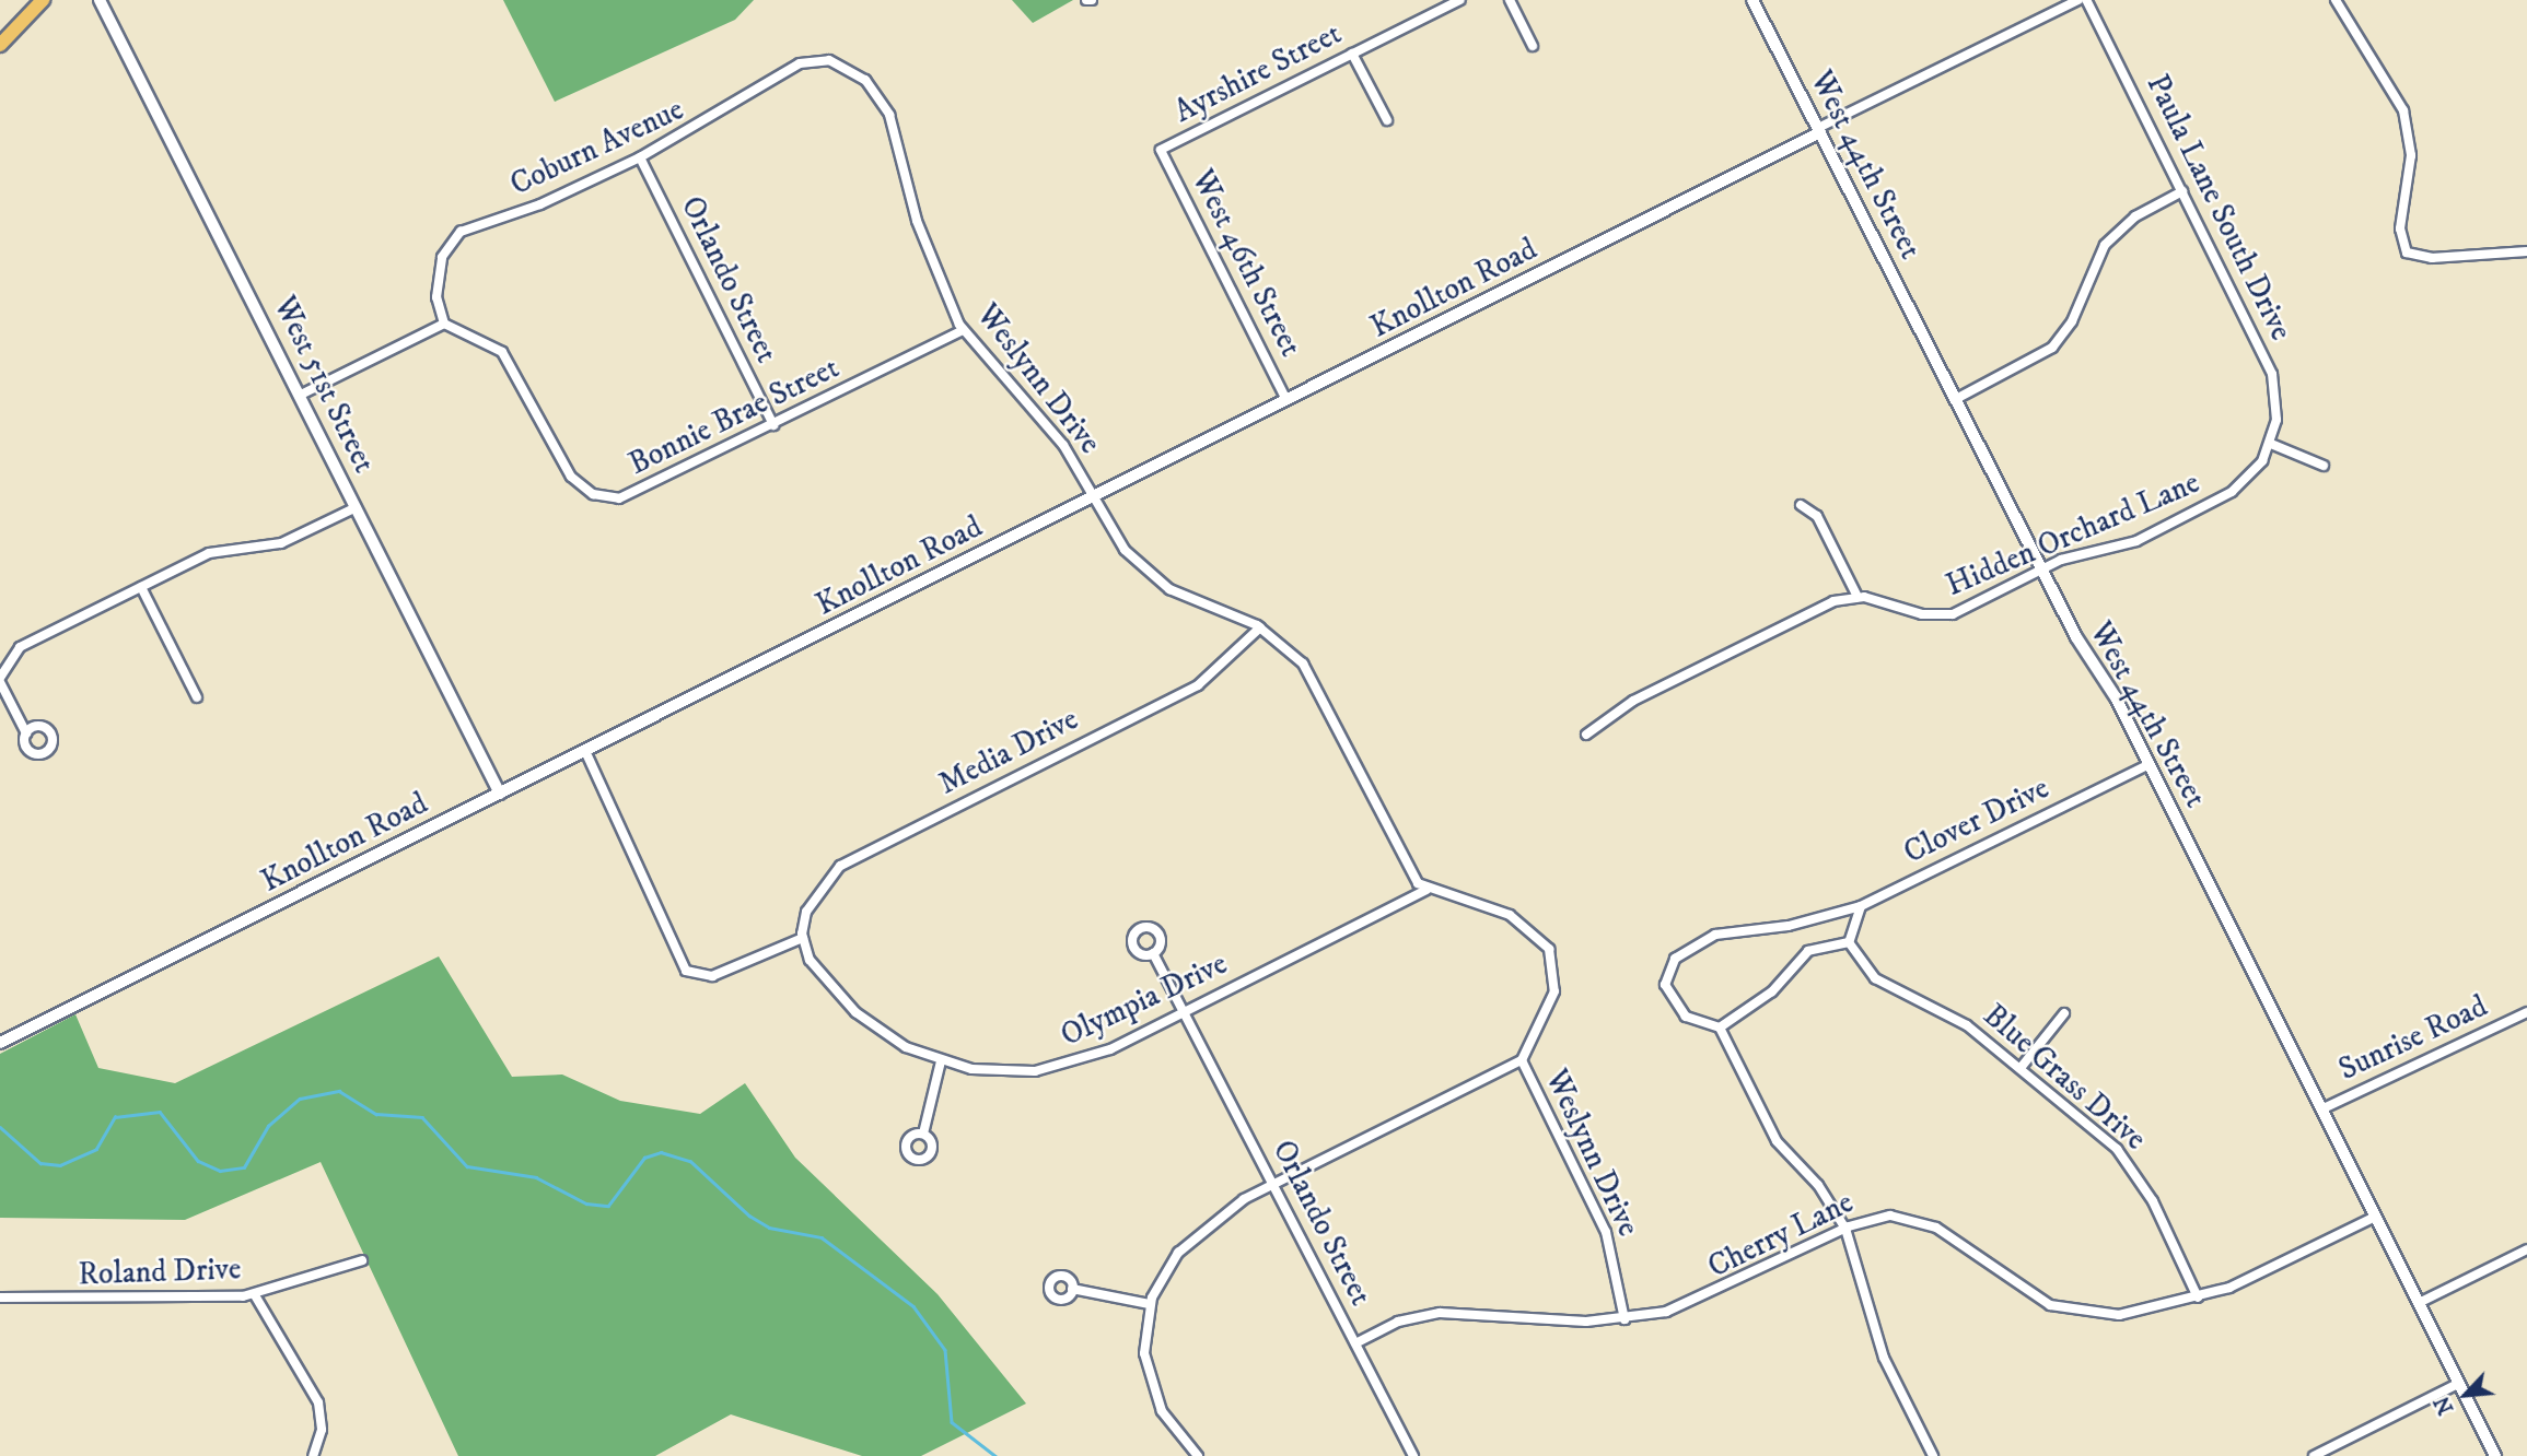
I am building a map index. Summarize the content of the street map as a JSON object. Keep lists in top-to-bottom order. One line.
{"streets":{"street":["Ayrshire Street","Coburn Avenue","West 44th Street","Paula Lane South Drive","West 46th Street","Orlando Street","Knollton Road","Weslynn Drive","West 51st Street","Bonnie Brae Street","Hidden Orchard Lane","Media Drive","Clover Drive","Olympia Drive","Sunrise Road","Blue Grass Drive","Cherry Lane","Roland Drive"]},"crossings":[["Ayrshire Street","West 46th Street"],["Coburn Avenue","Orlando Street"],["Coburn Avenue","Weslynn Drive"],["Coburn Avenue","Bonnie Brae Street"],["West 44th Street","Knollton Road"],["West 44th Street","Hidden Orchard Lane"],["West 44th Street","Clover Drive"],["West 44th Street","Sunrise Road"],["West 44th Street","Cherry Lane"],["Paula Lane South Drive","Hidden Orchard Lane"],["West 46th Street","Knollton Road"],["Orlando Street","Bonnie Brae Street"],["Orlando Street","Olympia Drive"],["Orlando Street","Cherry Lane"],["Knollton Road","Weslynn Drive"],["Knollton Road","West 51st Street"],["Weslynn Drive","Bonnie Brae Street"],["Weslynn Drive","Media Drive"],["Weslynn Drive","Olympia Drive"],["Weslynn Drive","Cherry Lane"],["Media Drive","Olympia Drive"],["Blue Grass Drive","Cherry Lane"]],"north":"bottom left"}
